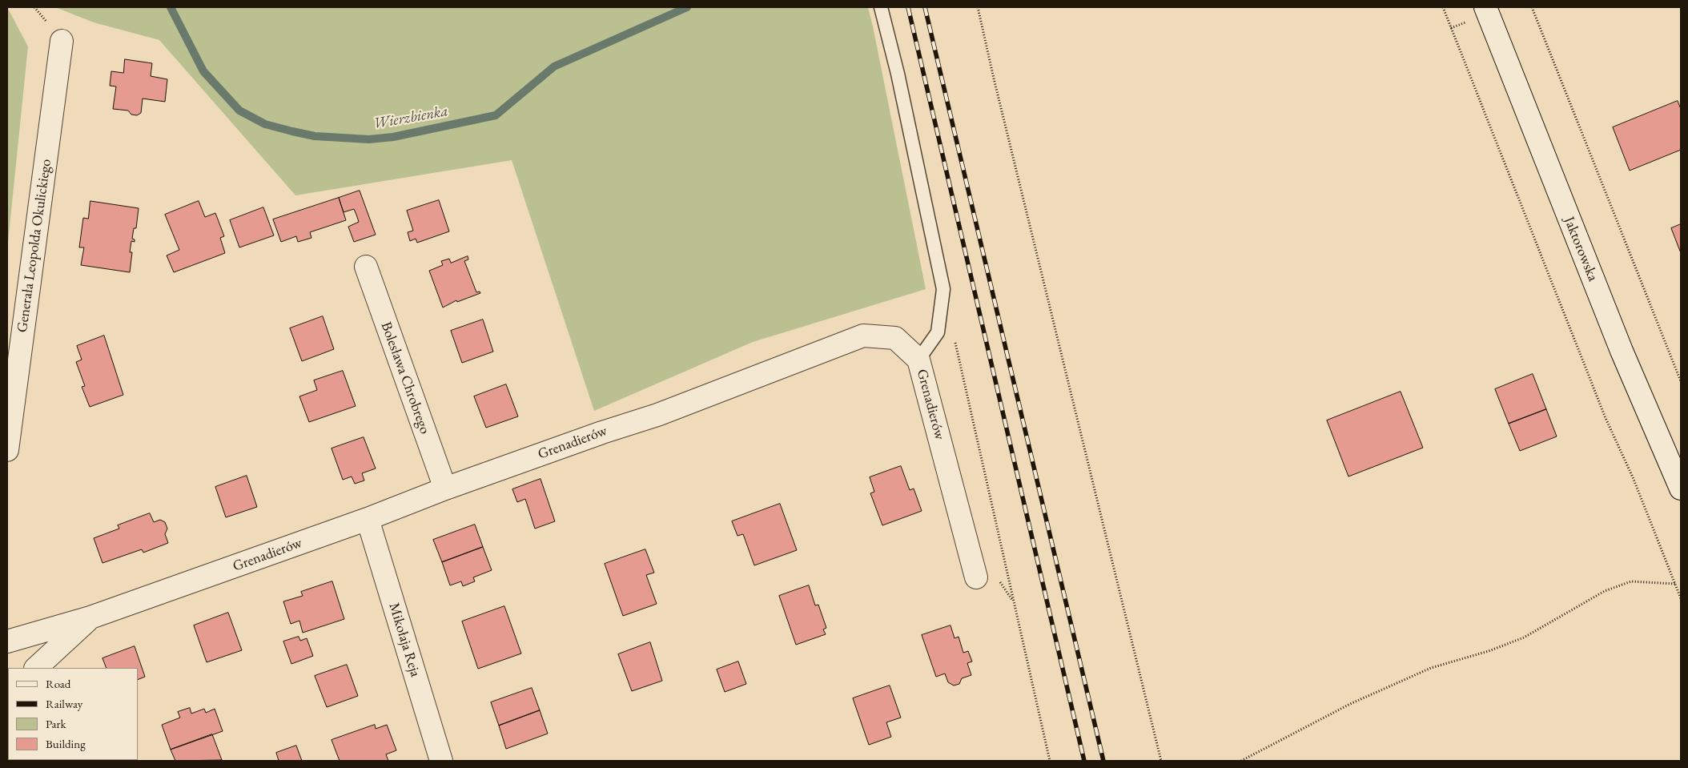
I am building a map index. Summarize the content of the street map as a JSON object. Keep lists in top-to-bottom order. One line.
{"streets":{"street":["Generała Leopolda Okulickiego","Jaktorowska","Bolesława Chrobrego","Grenadierów","Mikołaja Reja"]},"crossings":[["Bolesława Chrobrego","Grenadierów"],["Grenadierów","Mikołaja Reja"]],"water":["Wierzbienka"],"legend":["Road","Railway","Park","Building"]}
